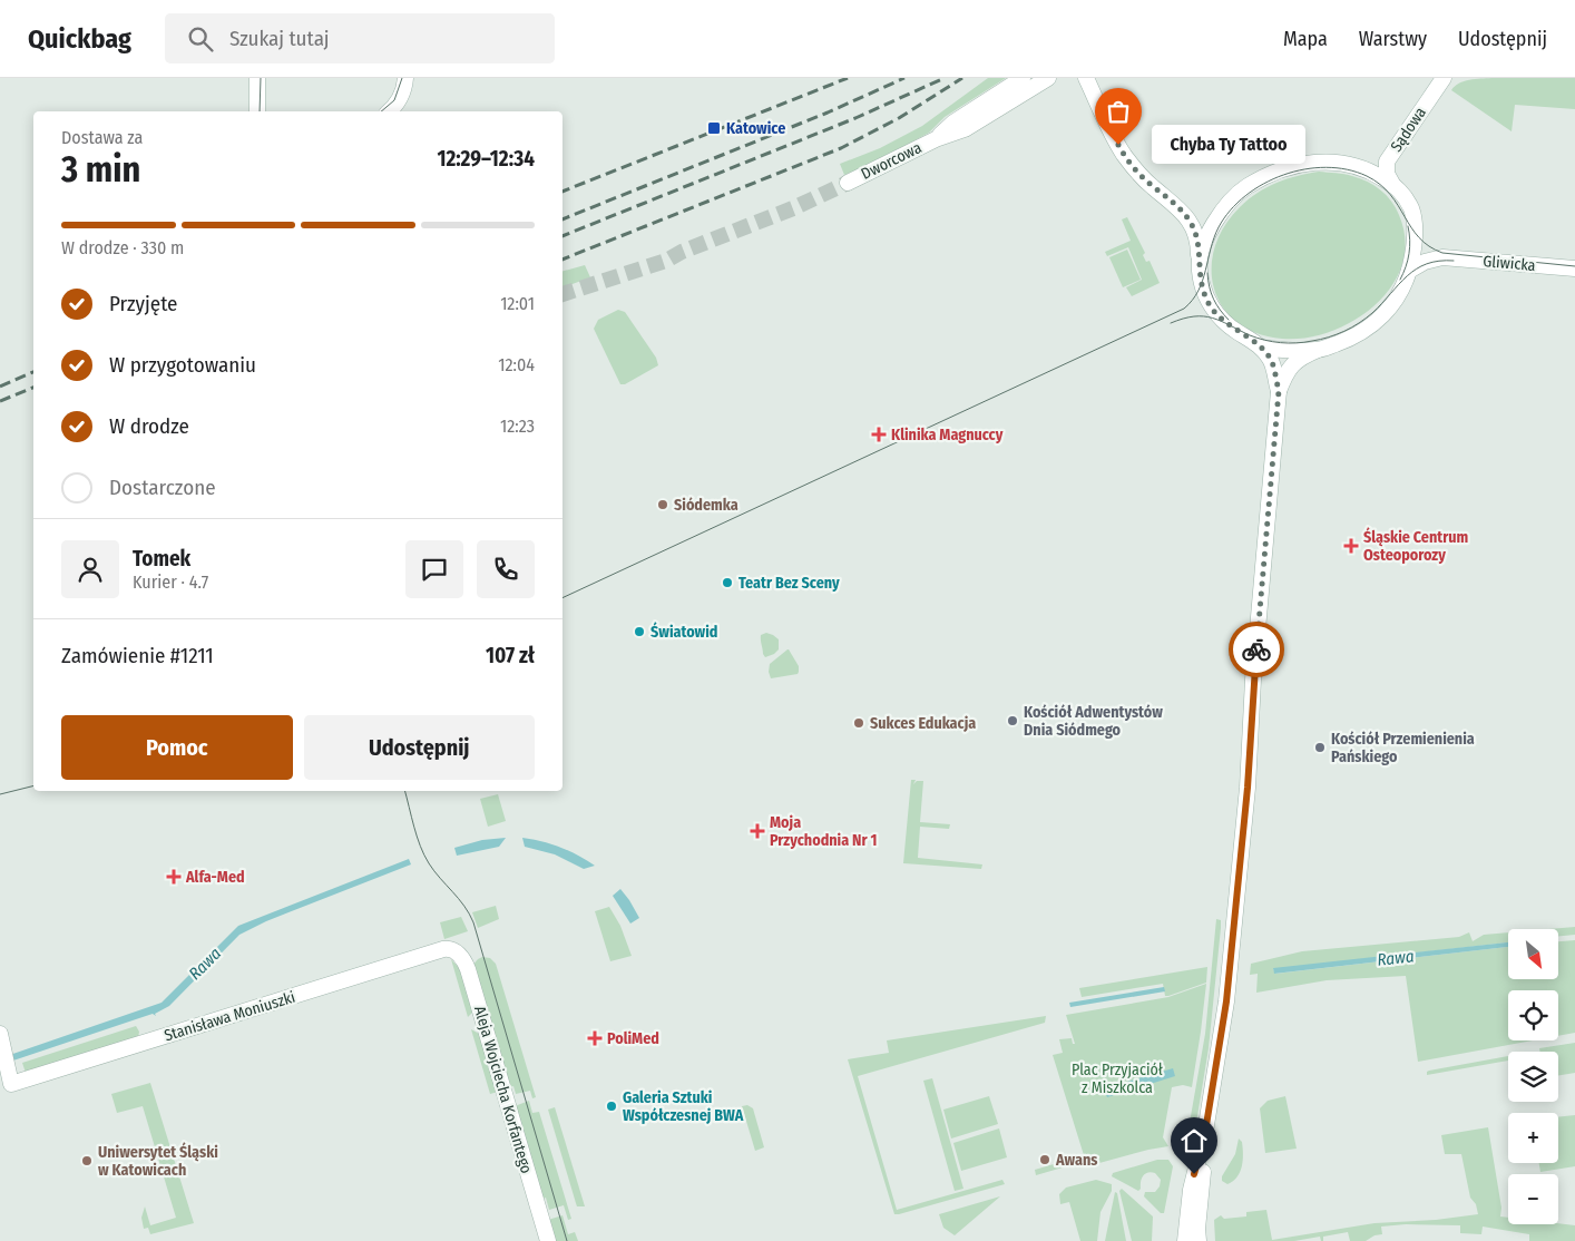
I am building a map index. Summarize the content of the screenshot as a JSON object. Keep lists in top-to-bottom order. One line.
{"streets":{"street":["Sądowa","Dworcowa","Gliwicka","Stanisława Moniuszki","Aleja Wojciecha Korfantego"]},"crossings":[["Stanisława Moniuszki","Aleja Wojciecha Korfantego"]],"water":["Rawa"],"parks":["Plac Przyjaciół z Miszkolca"],"places":{"transit":["Katowice"],"other":["Chyba Ty Tattoo","Siódemka","Teatr Bez Sceny","Światowid","Kościół Adwentystów Dnia Siódmego","Sukces Edukacja","Kościół Przemienienia Pańskiego","Galeria Sztuki Współczesnej BWA","Awans","Uniwersytet Śląski w Katowicach"],"health":["Klinika Magnuccy","Śląskie Centrum Osteoporozy","Moja Przychodnia Nr 1","Alfa-Med","PoliMed"]},"north":"bottom right","page":{"header":"Quickbag","search":"Szukaj tutaj","nav":["Mapa","Warstwy","Udostępnij"],"heading":["3 min","Dostawa za","12:29–12:34"],"panel":["Tomek","Kurier · 4.7","Zamówienie #1211","107 zł"],"bubble":"Chyba Ty Tattoo","bar":"W drodze · 330 m","list":[["Przyjęte","12:01"],["W przygotowaniu","12:04"],["W drodze","12:23"],"Dostarczone"],"buttons":["Pomoc","Udostępnij"],"map_buttons":["+","−"]}}
